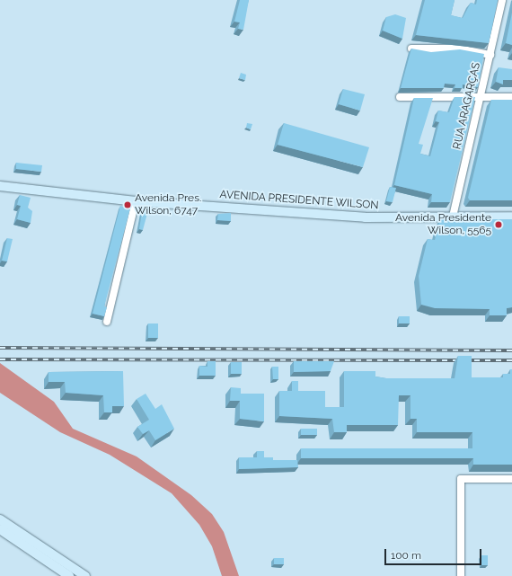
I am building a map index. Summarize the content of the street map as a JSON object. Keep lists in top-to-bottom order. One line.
{"streets":{"main road":["AVENIDA PRESIDENTE WILSON"],"street":["RUA ARAGARÇAS"]},"crossings":[["RUA ARAGARÇAS","AVENIDA PRESIDENTE WILSON"]],"places":["Avenida Pres. Wilson, 6747","Avenida Presidente Wilson, 5565"],"scale_bar":"100 m"}
